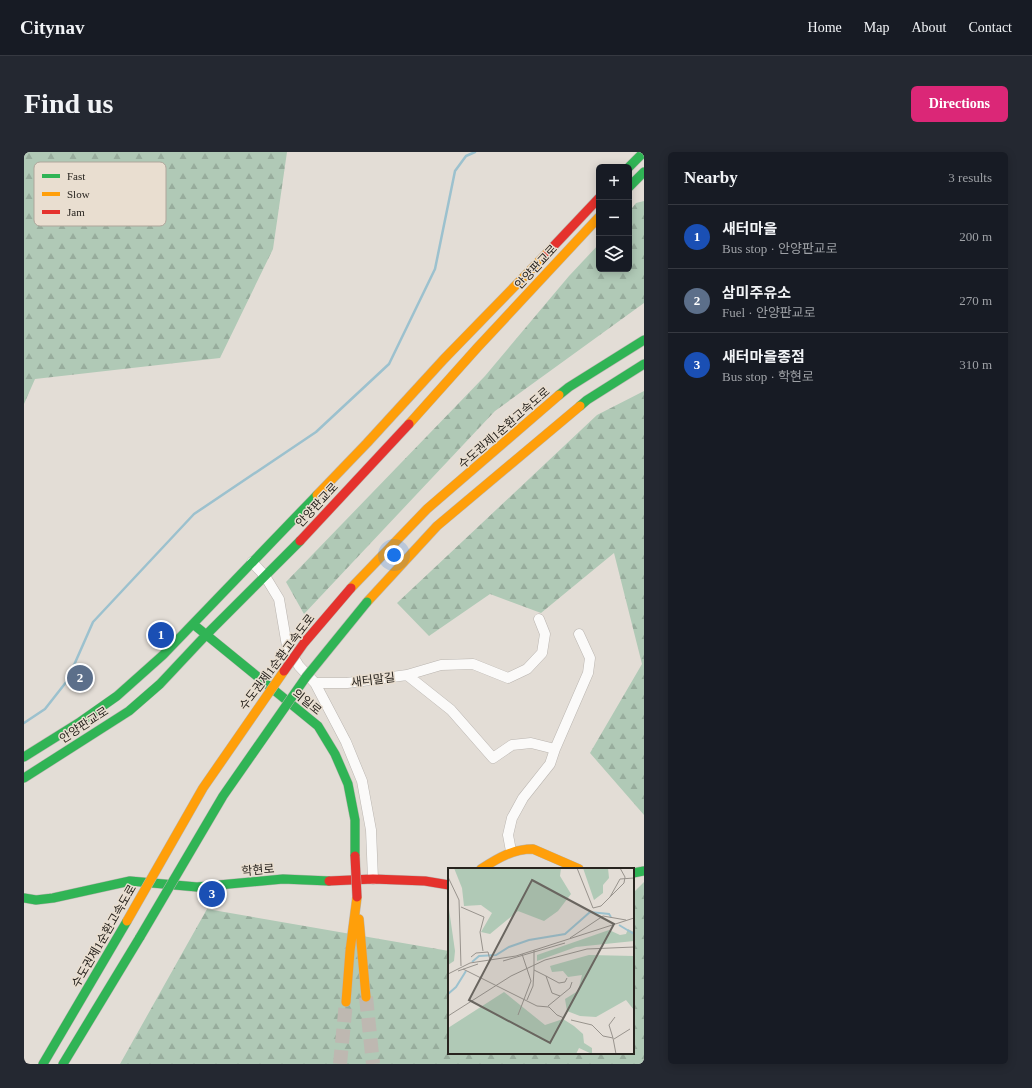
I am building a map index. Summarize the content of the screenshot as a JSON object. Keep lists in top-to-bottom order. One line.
{"streets":{"main road":["안양판교로","수도권제1순환고속도로","의일로","학현로"],"street":["새터말길"]},"crossings":[["안양판교로","의일로"]],"legend":["Fast","Slow","Jam"],"page":{"header":"Citynav","nav":["Home","Map","About","Contact"],"buttons":"Directions","title":"Find us","heading":["Nearby","3 results"],"map_buttons":["+","−"],"list":[{"mark":"1","name":"새터마을","note":"Bus stop · 안양판교로","value":"200 m"},{"mark":"2","name":"삼미주유소","note":"Fuel · 안양판교로","value":"270 m"},{"mark":"3","name":"새터마을종점","note":"Bus stop · 학현로","value":"310 m"}],"pins":["1","2","3"]}}
